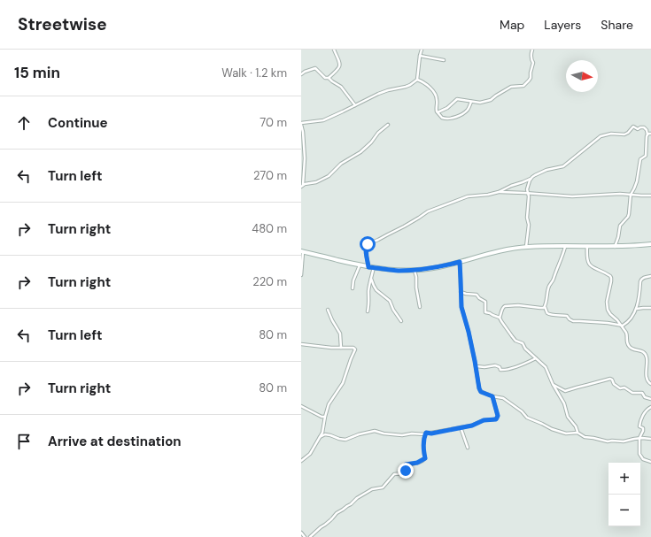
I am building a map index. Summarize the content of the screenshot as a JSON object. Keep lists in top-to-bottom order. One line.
{"north":"right","page":{"header":"Streetwise","nav":["Map","Layers","Share"],"heading":["15 min","Walk · 1.2 km"],"list":[["Continue","70 m"],["Turn left","270 m"],["Turn right","480 m"],["Turn right","220 m"],["Turn left","80 m"],["Turn right","80 m"],"Arrive at destination"],"map_buttons":["+","−"]}}
